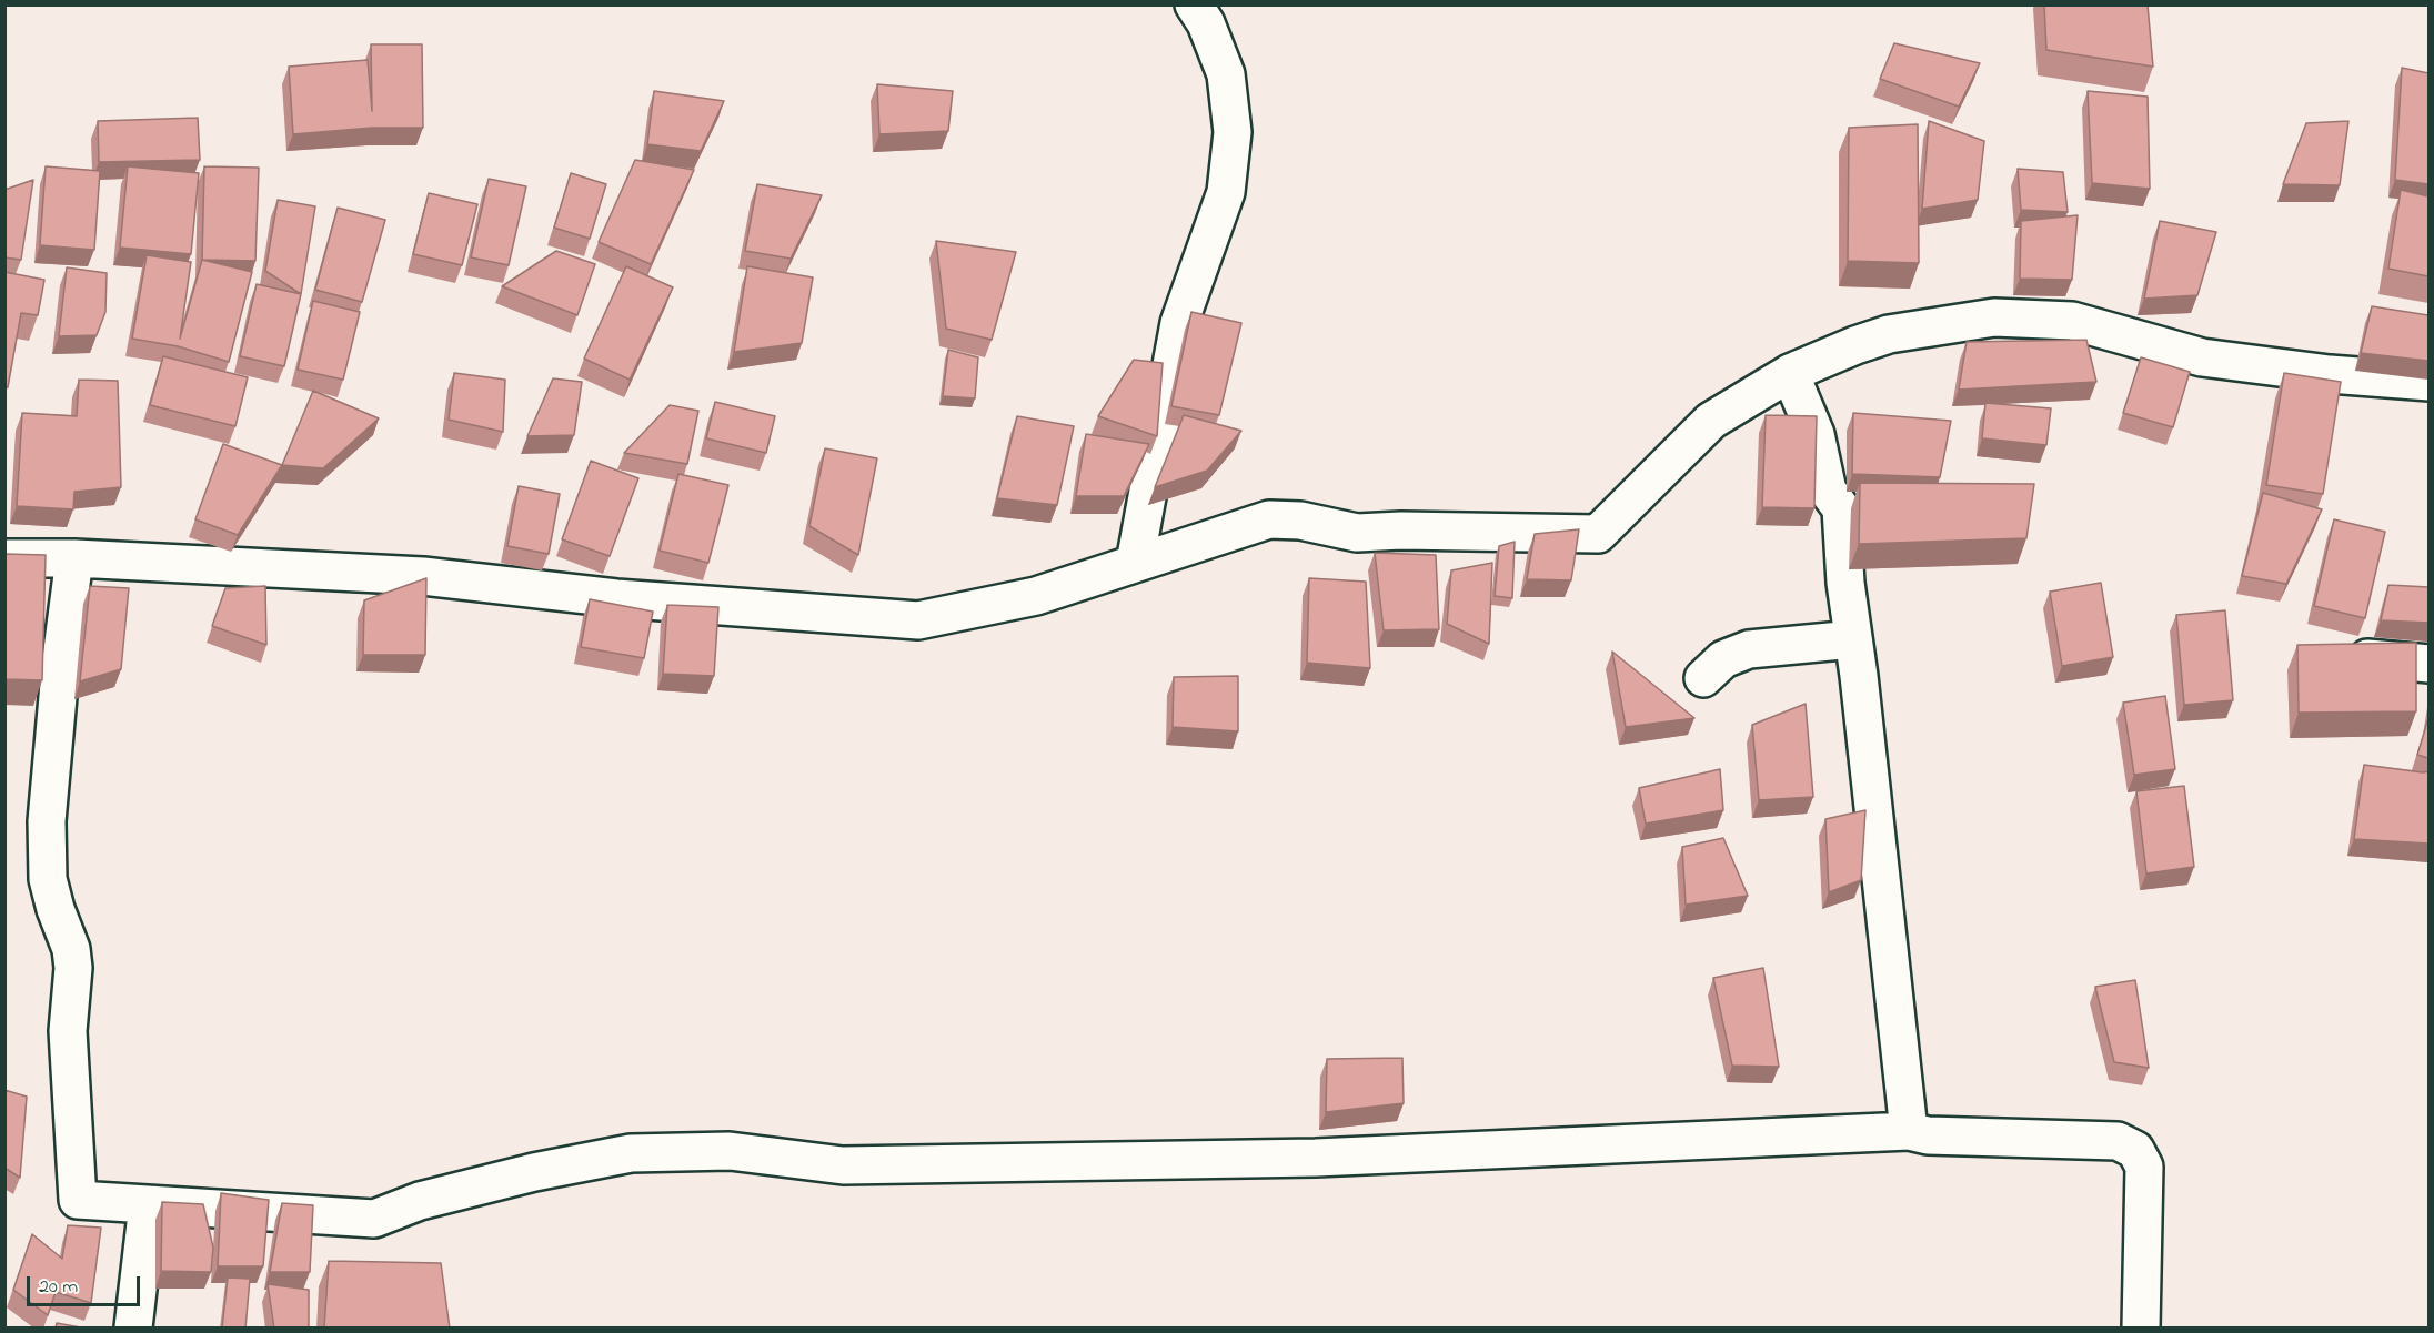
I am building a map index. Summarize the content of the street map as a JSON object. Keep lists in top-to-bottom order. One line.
{"scale_bar":"20 m"}
